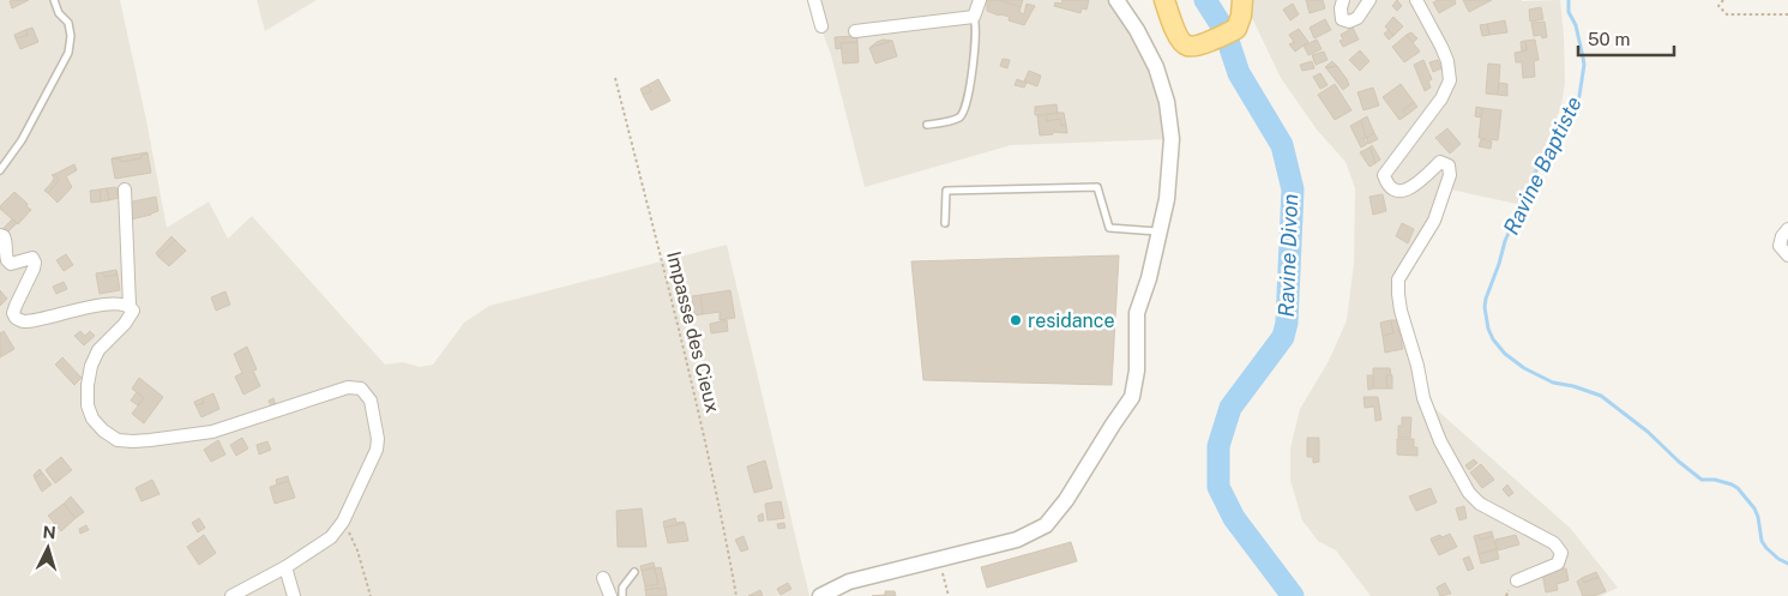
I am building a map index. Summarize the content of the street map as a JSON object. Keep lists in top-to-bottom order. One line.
{"streets":{"path":["Impasse des Cieux"]},"water":["Ravine Baptiste","Ravine Divon"],"places":["residance"],"scale_bar":"50 m","north":"top"}
